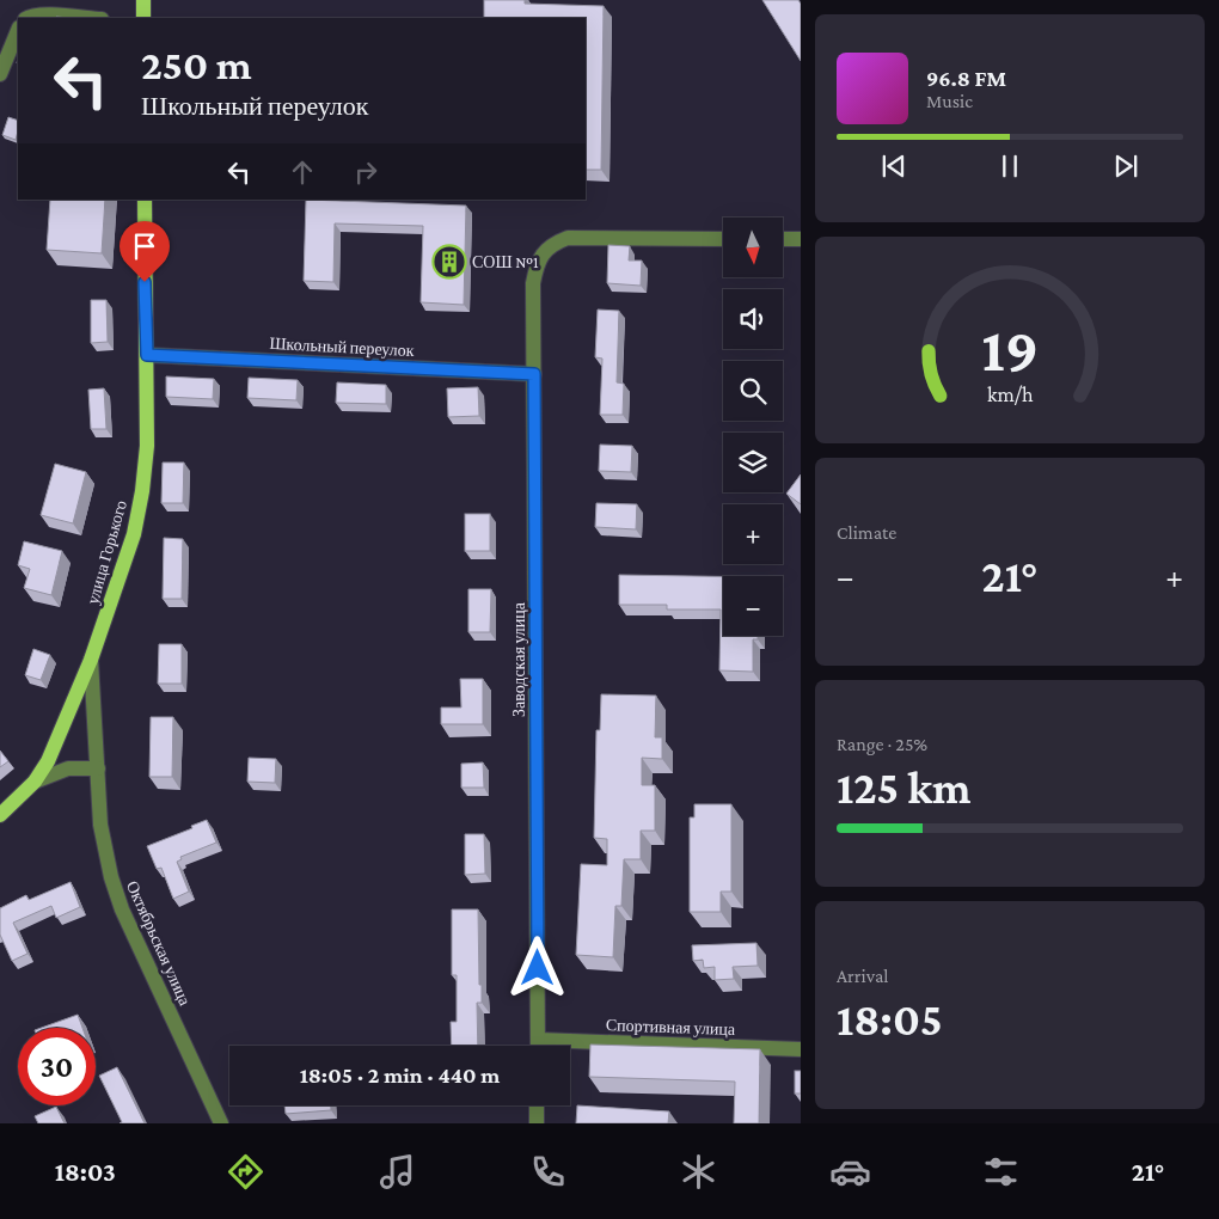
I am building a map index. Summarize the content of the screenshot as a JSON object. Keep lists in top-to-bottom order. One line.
{"streets":{"main road":["улица Горького"],"street":["Школьный переулок","Заводская улица","Октябрьская улица","Спортивная улица"]},"crossings":[["Школьный переулок","улица Горького"],["Школьный переулок","Заводская улица"],["улица Горького","Октябрьская улица"],["Заводская улица","Спортивная улица"]],"places":{"building":["СОШ №1"]},"north":"bottom","page":{"turn":["250 m","Школьный переулок"],"song":["96.8 FM","Music"],"map_buttons":["+","−"],"tile":["Climate",["Range · 25%","125 km"],["Arrival","18:05"]],"heat":["−","21°","+"],"limit":"30","trip":"18:05 · 2 min · 440 m","tabs":["18:03","21°"],"gauge":["19","km/h"]}}
